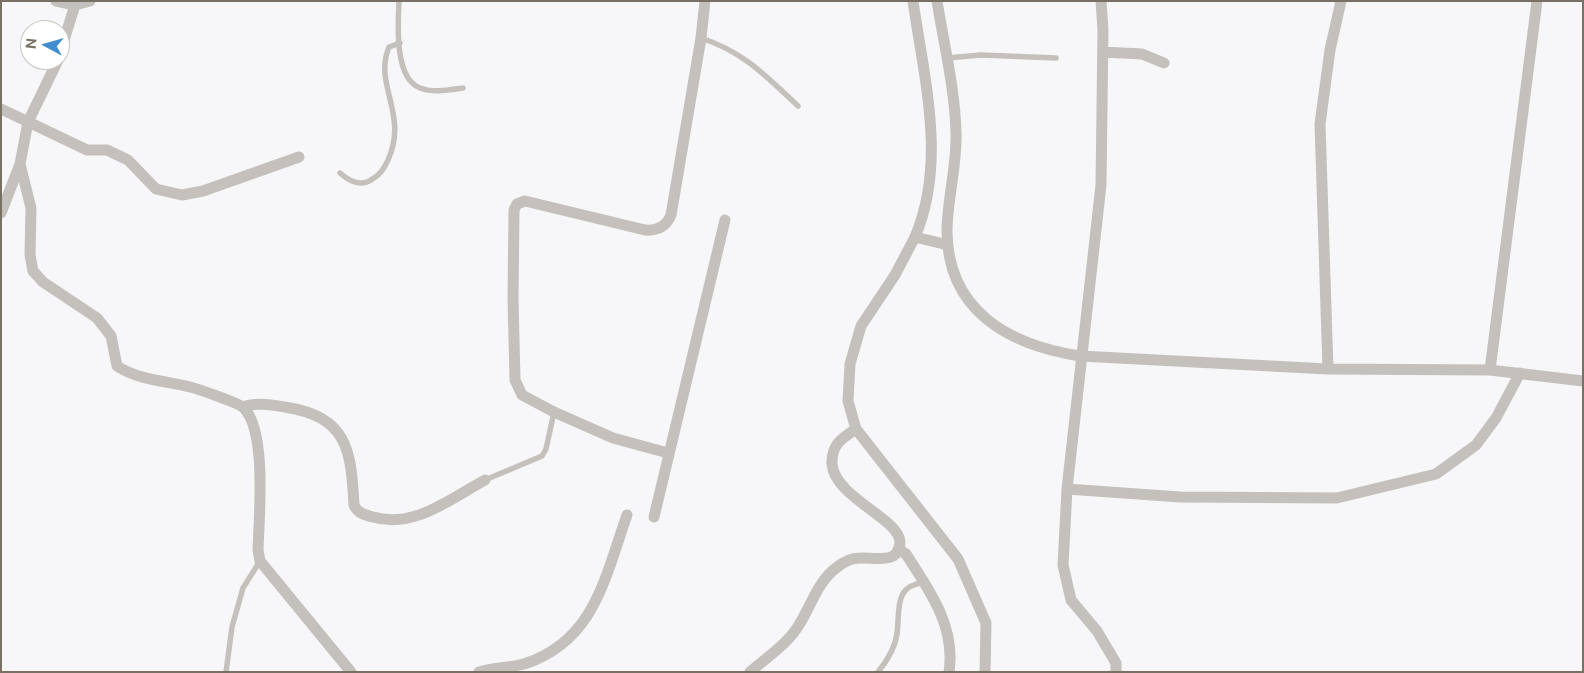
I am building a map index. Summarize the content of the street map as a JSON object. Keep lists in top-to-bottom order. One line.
{"north":"left"}
